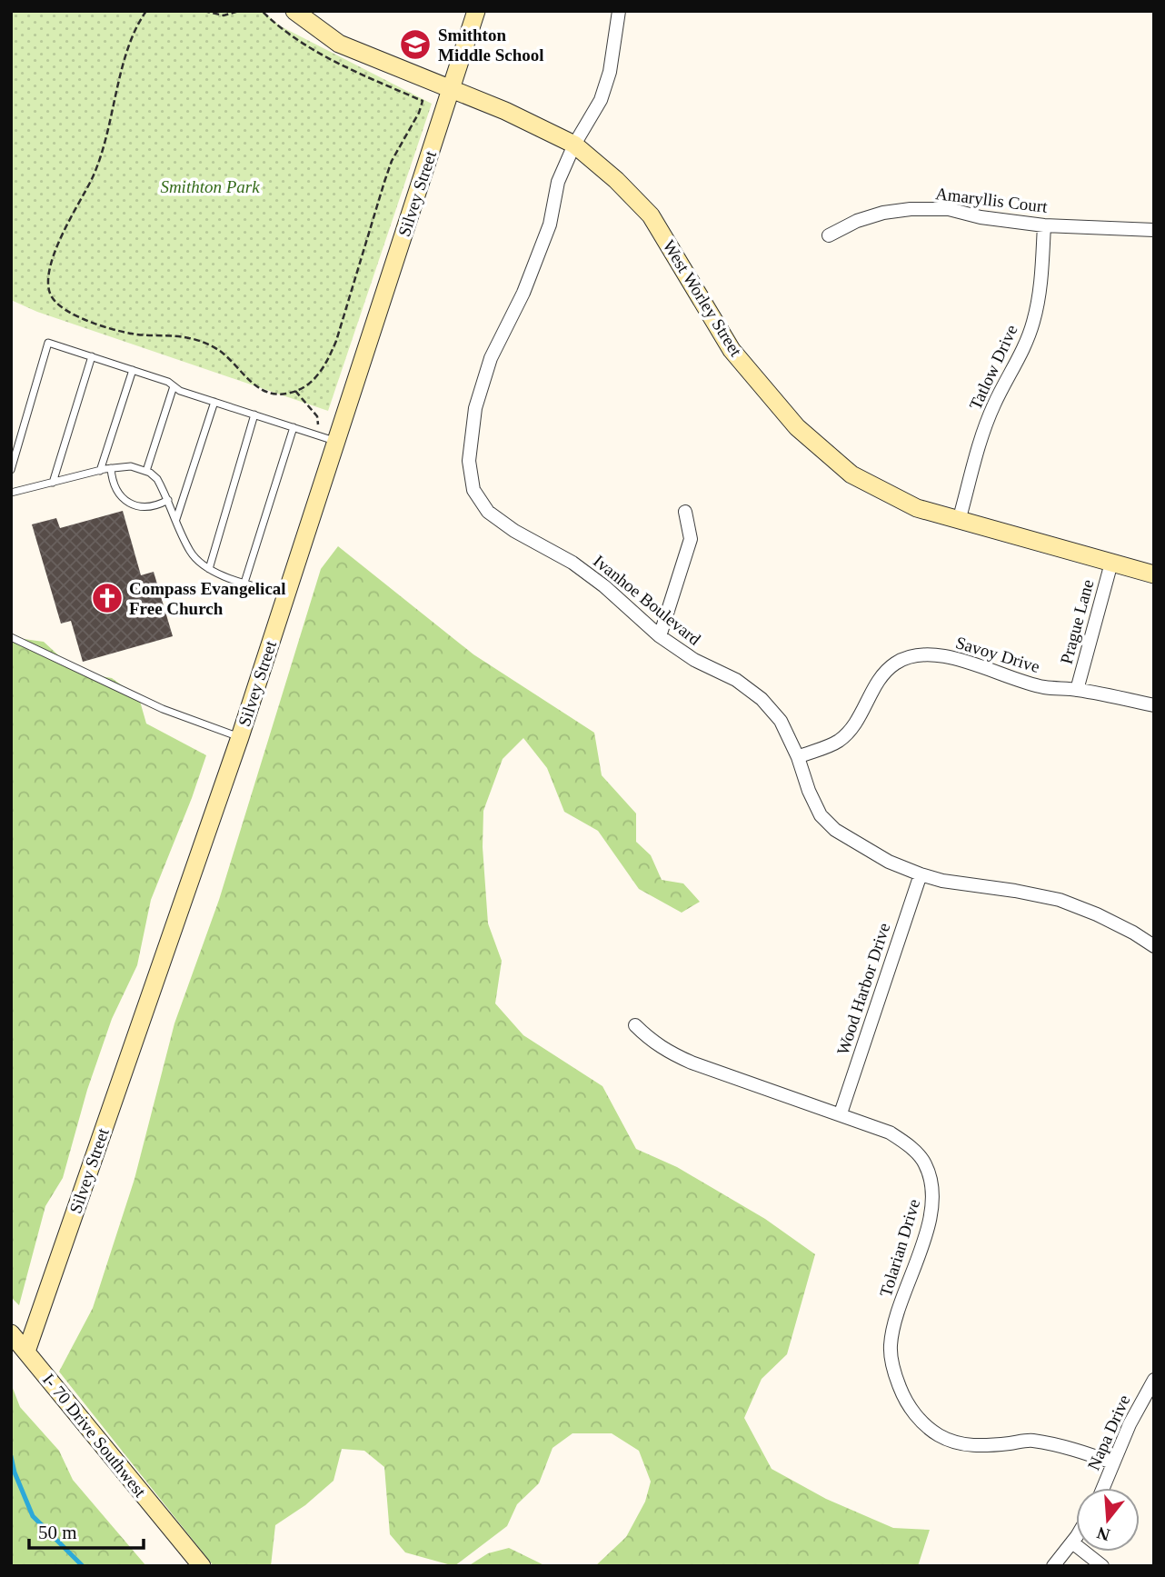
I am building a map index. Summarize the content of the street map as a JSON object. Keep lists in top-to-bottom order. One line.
{"streets":{"street":["Silvey Street","Amaryllis Court","West Worley Street","Tatlow Drive","Ivanhoe Boulevard","Prague Lane","Savoy Drive","Wood Harbor Drive","Tolarian Drive","Napa Drive","I- 70 Drive Southwest"]},"crossings":[["Silvey Street","West Worley Street"],["Silvey Street","I- 70 Drive Southwest"],["Amaryllis Court","Tatlow Drive"],["West Worley Street","Tatlow Drive"],["West Worley Street","Ivanhoe Boulevard"],["West Worley Street","Prague Lane"],["Ivanhoe Boulevard","Savoy Drive"],["Ivanhoe Boulevard","Wood Harbor Drive"],["Prague Lane","Savoy Drive"],["Wood Harbor Drive","Tolarian Drive"],["Tolarian Drive","Napa Drive"]],"parks":["Smithton Park"],"places":{"school or university":["Smithton Middle School"],"church":["Compass Evangelical Free Church"]},"scale_bar":"50 m","north":"bottom"}
